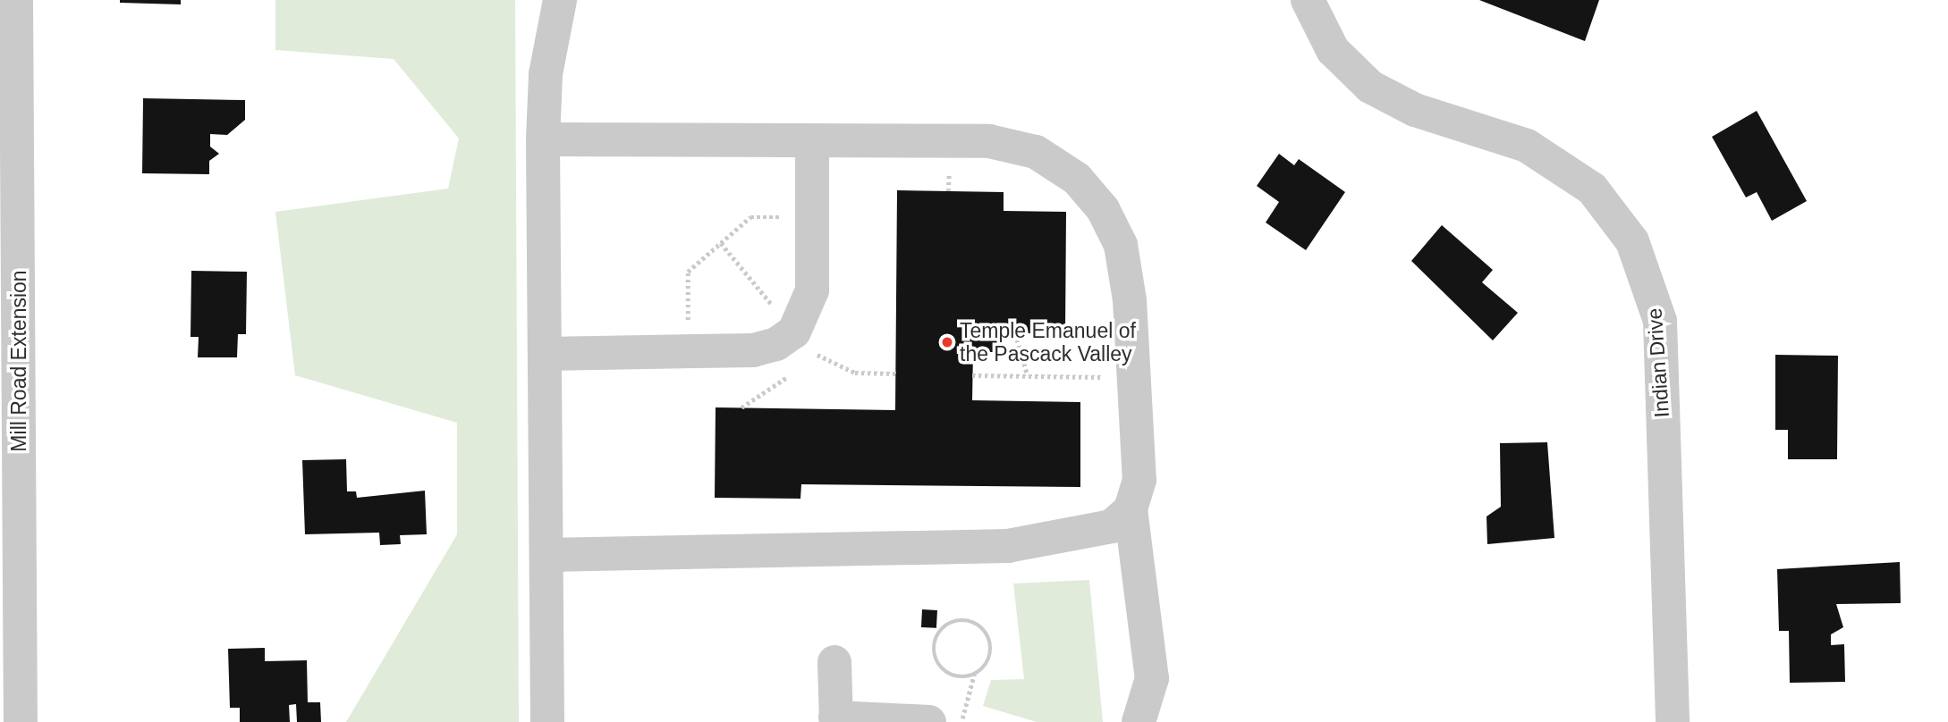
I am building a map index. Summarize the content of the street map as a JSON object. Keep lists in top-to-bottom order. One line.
{"streets":{"street":["Mill Road Extension","Indian Drive"]},"places":["Temple Emanuel of the Pascack Valley"]}
